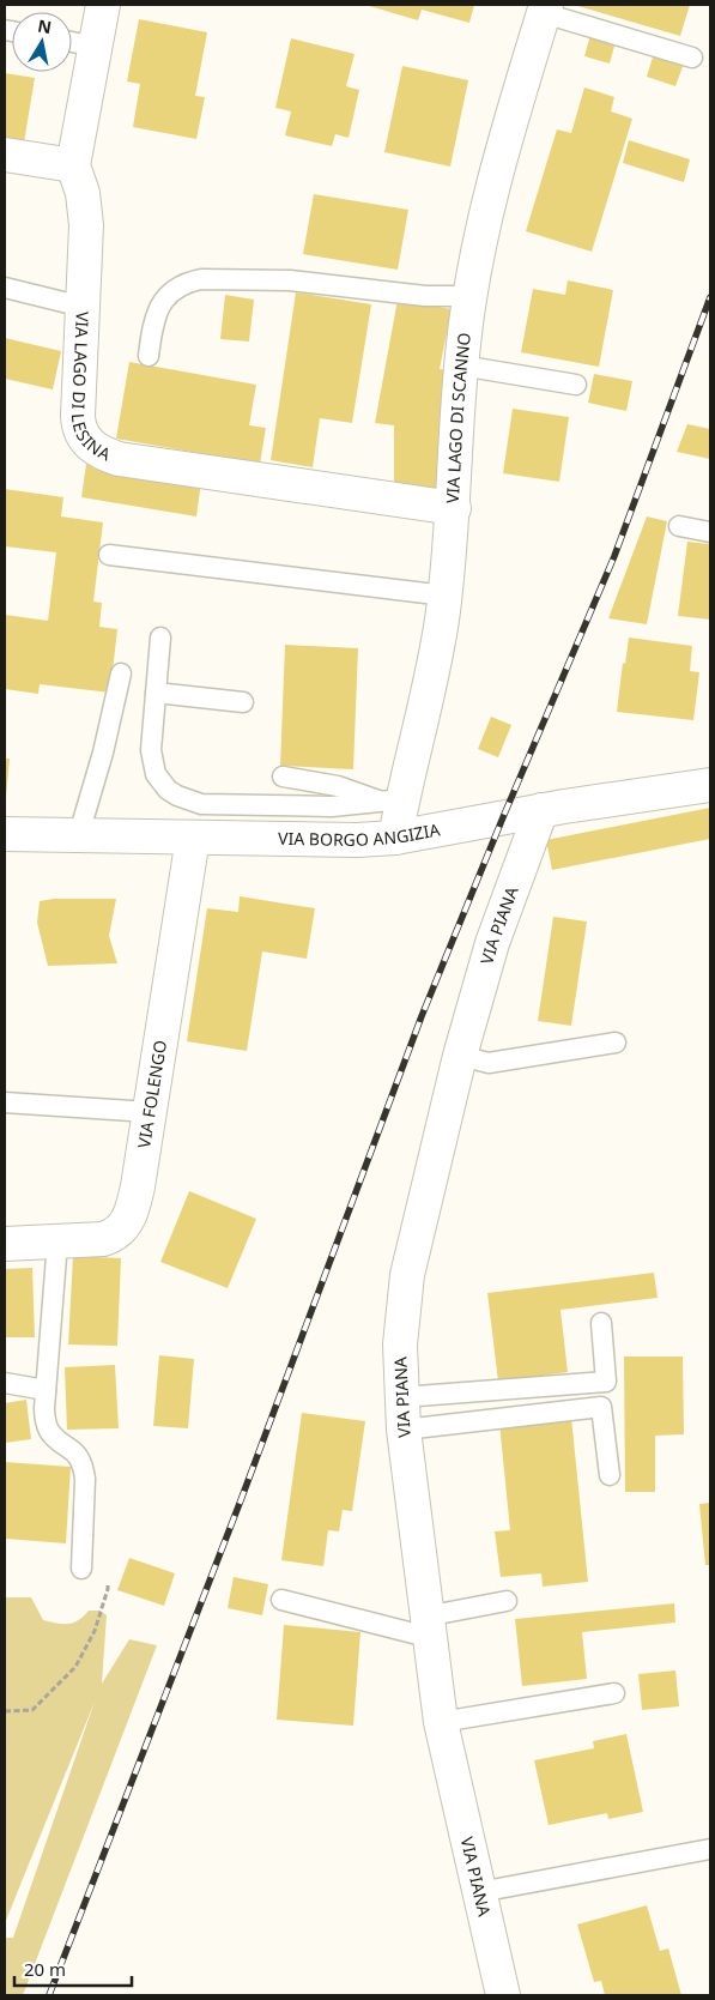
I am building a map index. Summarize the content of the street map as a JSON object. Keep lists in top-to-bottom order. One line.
{"streets":{"street":["VIA LAGO DI LESINA","VIA LAGO DI SCANNO","VIA BORGO ANGIZIA","VIA PIANA","VIA FOLENGO"]},"crossings":[["VIA LAGO DI LESINA","VIA LAGO DI SCANNO"],["VIA LAGO DI SCANNO","VIA BORGO ANGIZIA"],["VIA BORGO ANGIZIA","VIA PIANA"],["VIA BORGO ANGIZIA","VIA FOLENGO"]],"scale_bar":"20 m","north":"top"}
